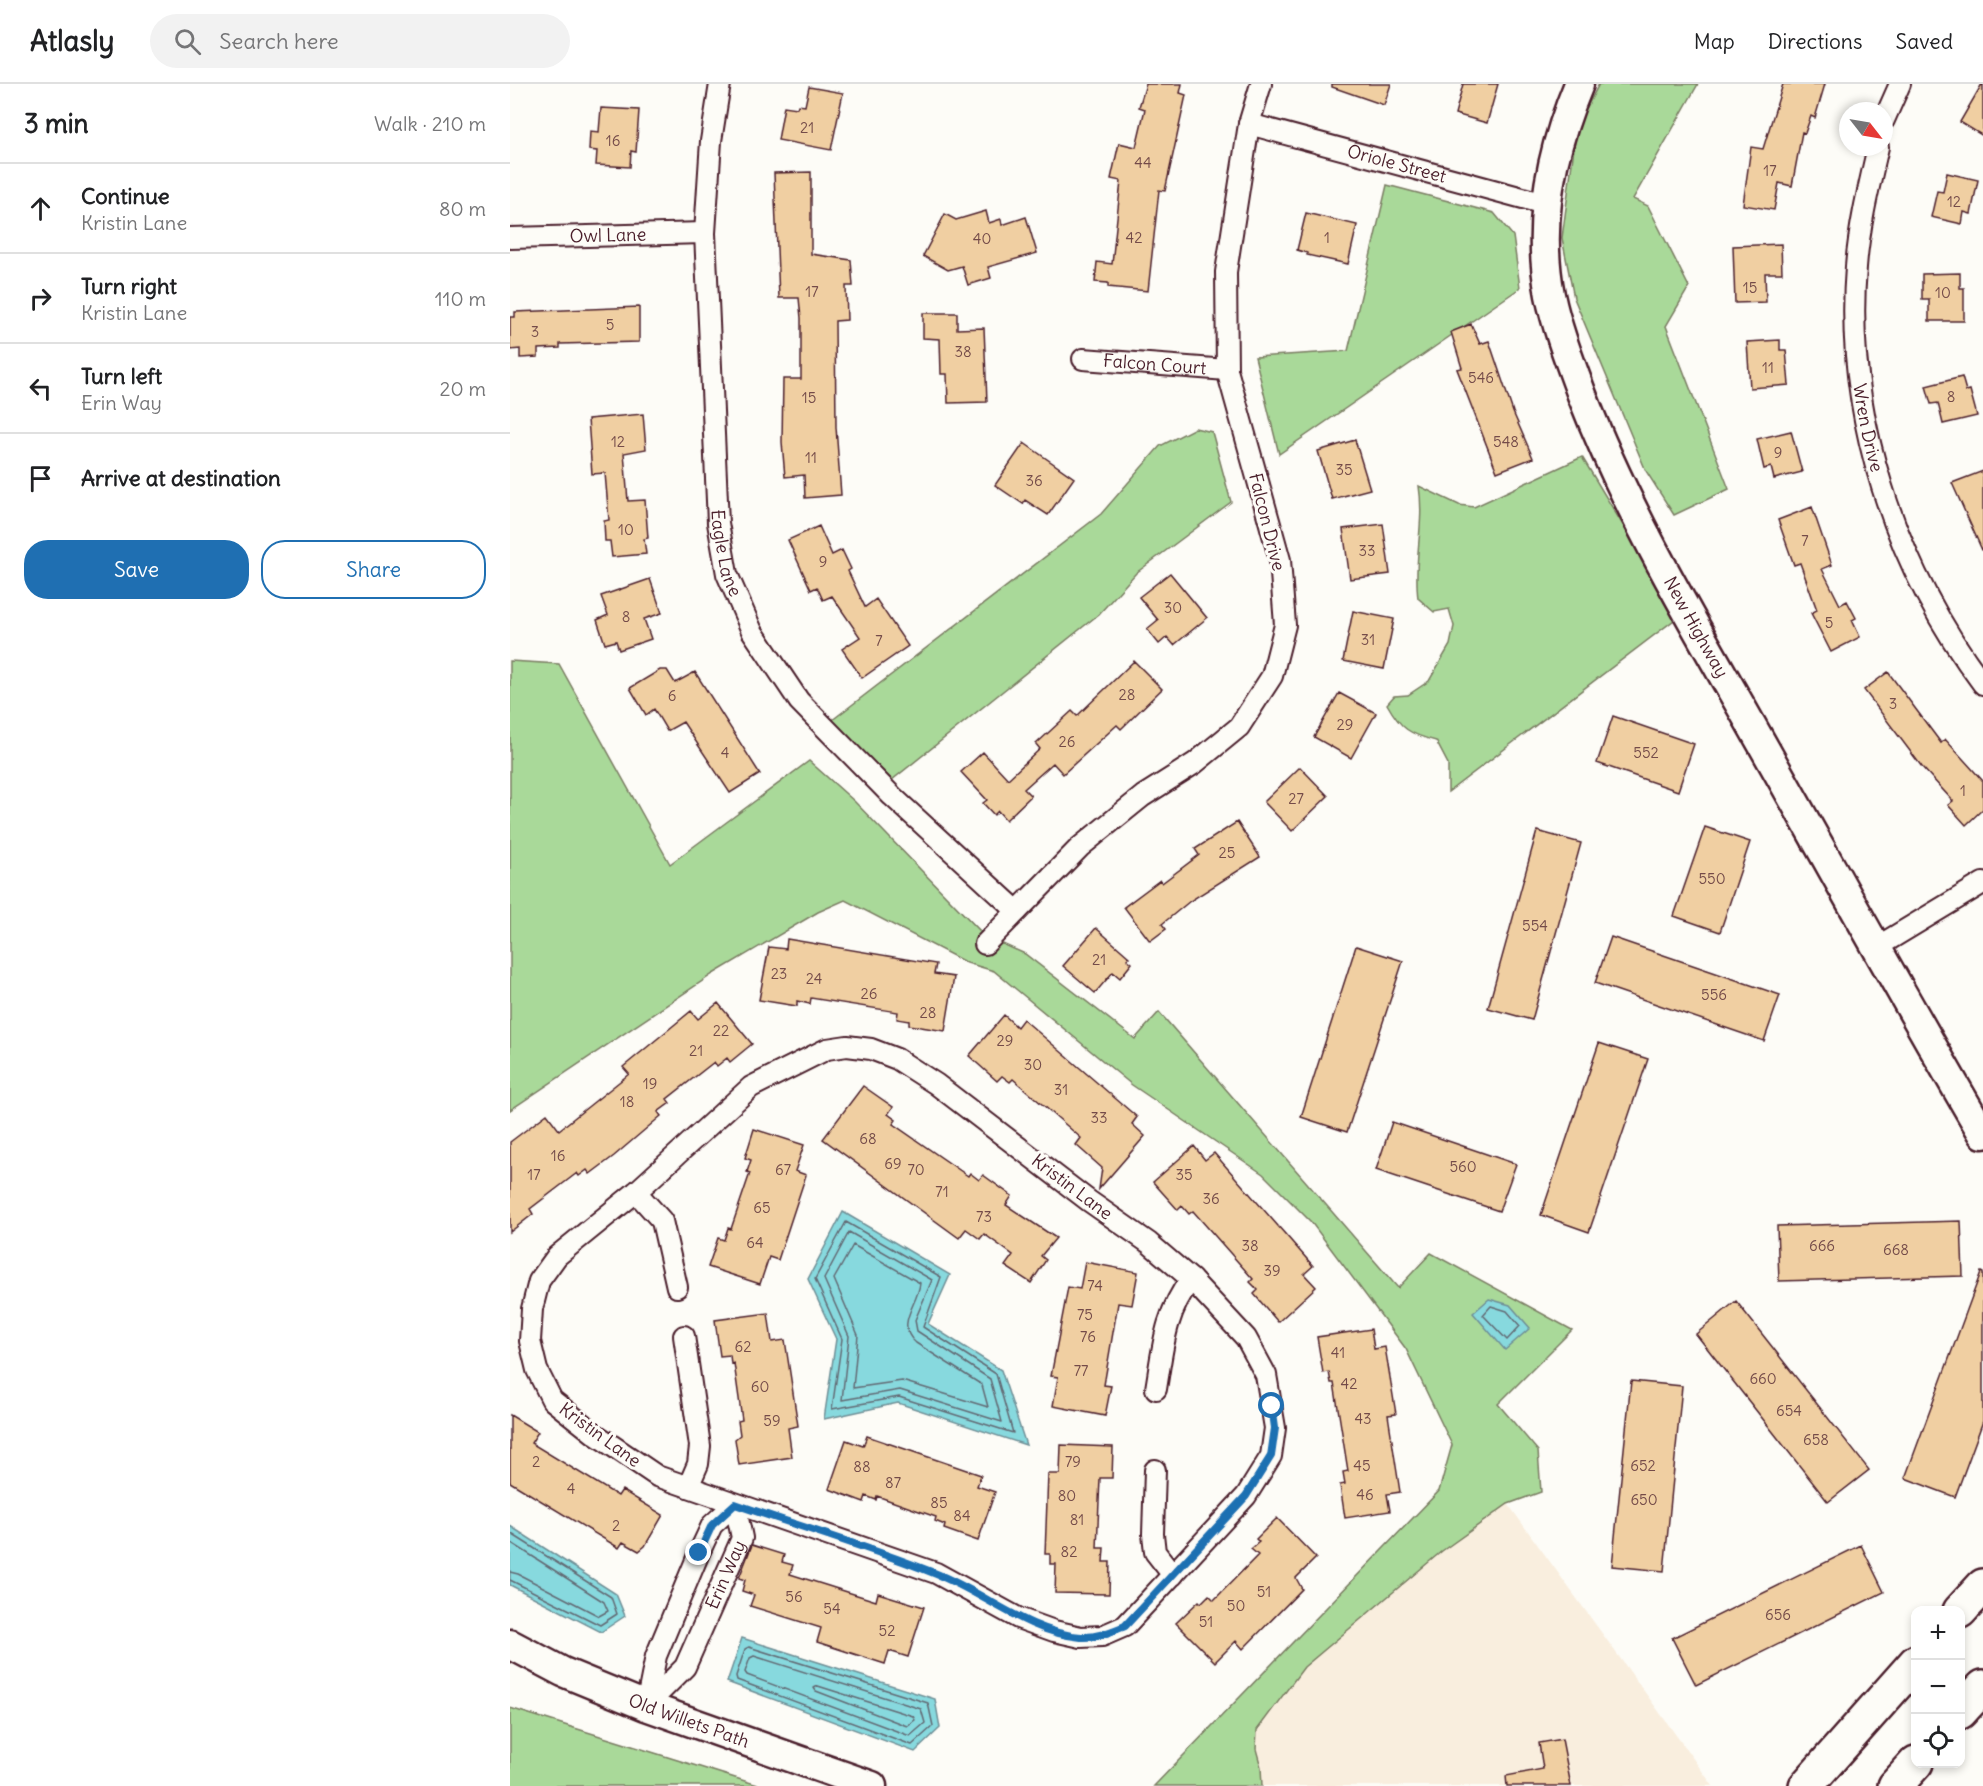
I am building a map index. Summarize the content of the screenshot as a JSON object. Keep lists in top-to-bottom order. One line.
{"streets":{"street":["Oriole Street","Owl Lane","Falcon Court","Wren Drive","Falcon Drive","Eagle Lane","New Highway","Kristin Lane","Erin Way","Old Willets Path"]},"crossings":[["Oriole Street","Falcon Drive"],["Oriole Street","New Highway"],["Owl Lane","Eagle Lane"],["Falcon Court","Falcon Drive"],["Falcon Drive","Eagle Lane"],["Kristin Lane","Erin Way"],["Erin Way","Old Willets Path"]],"house_numbers":["21","16","44","17","12","42","1","40","15","17","10","5","3","38","11","546","8","15","12","548","9","11","35","36","10","7","33","9","30","8","5","31","7","28","6","3","29","26","4","552","1","27","25","550","554","21","23","24","26","556","28","22","29","21","30","19","31","18","33","68","16","69","560","67","70","17","35","71","36","65","73","64","38","666","668","39","74","75","76","62","41","77","660","42","60","654","43","59","658","2","79","45","652","88","87","4","46","80","650","85","84","81","2","82","51","56","50","54","656","51","52"],"north":"bottom right","page":{"header":"Atlasly","search":"Search here","nav":["Map","Directions","Saved"],"heading":["3 min","Walk · 210 m"],"list":[["Continue","Kristin Lane","80 m"],["Turn right","Kristin Lane","110 m"],["Turn left","Erin Way","20 m"],"Arrive at destination"],"buttons":["Save","Share"],"map_buttons":["+","−"]}}
